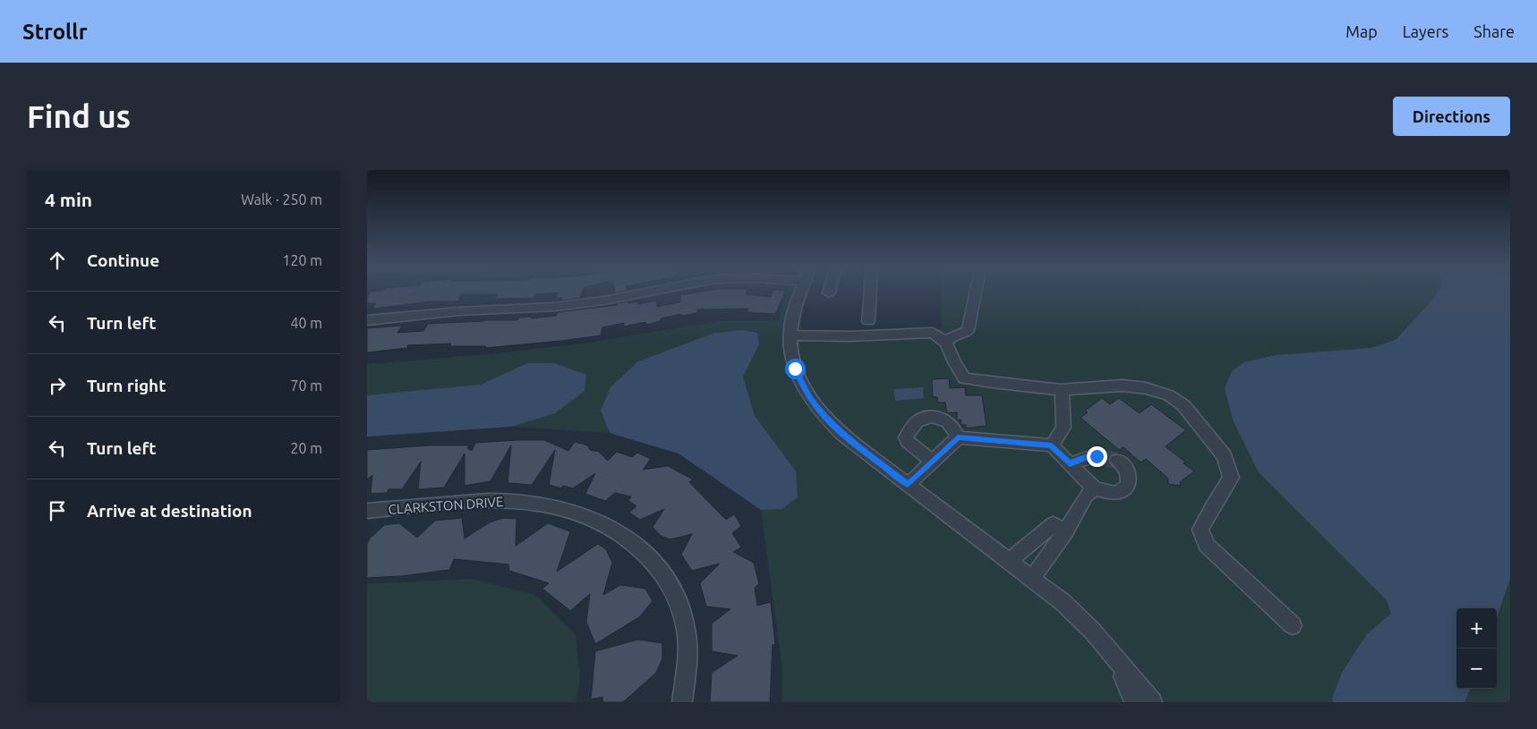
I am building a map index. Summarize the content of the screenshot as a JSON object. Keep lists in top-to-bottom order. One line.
{"streets":{"street":["CLARKSTON DRIVE"]},"page":{"header":"Strollr","nav":["Map","Layers","Share"],"buttons":"Directions","title":"Find us","heading":["4 min","Walk · 250 m"],"list":[["Continue","120 m"],["Turn left","40 m"],["Turn right","70 m"],["Turn left","20 m"],"Arrive at destination"],"map_buttons":["+","−"]}}
